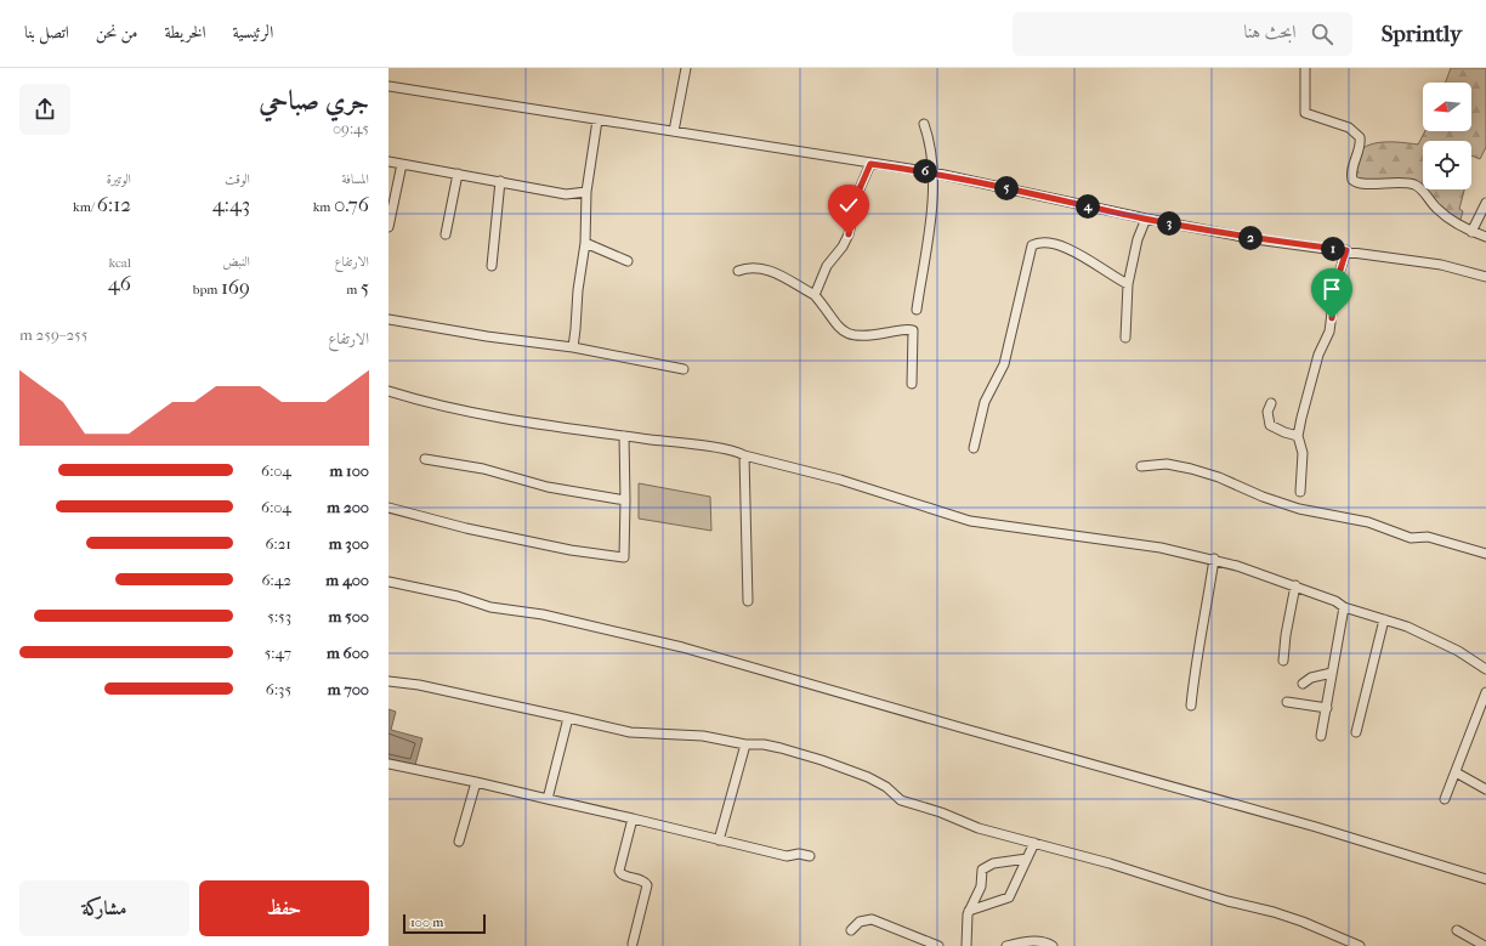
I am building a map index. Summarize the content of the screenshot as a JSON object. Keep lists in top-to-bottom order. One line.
{"scale_bar":"100 m","north":"left","page":{"header":"Sprintly","search":"ابحث هنا","nav":["الرئيسية","الخريطة","من نحن","اتصل بنا"],"heading":["جري صباحي","09:45"],"stats":[["المسافة","0.76 km"],["الوقت","4:43"],["الوتيرة","6:12 /km"],["الارتفاع","5 m"],["النبض","169 bpm"],["kcal","46"]],"pins":["6","5","4","3","2","1"],"chart":["الارتفاع","255–259 m"],"list":[{"name":"100 m","note":"6:04"},{"name":"200 m","note":"6:04"},{"name":"300 m","note":"6:21"},{"name":"400 m","note":"6:42"},{"name":"500 m","note":"5:53"},{"name":"600 m","note":"5:47"},{"name":"700 m","note":"6:35"}],"buttons":["حفظ","مشاركة"],"scale":"100 m"}}
